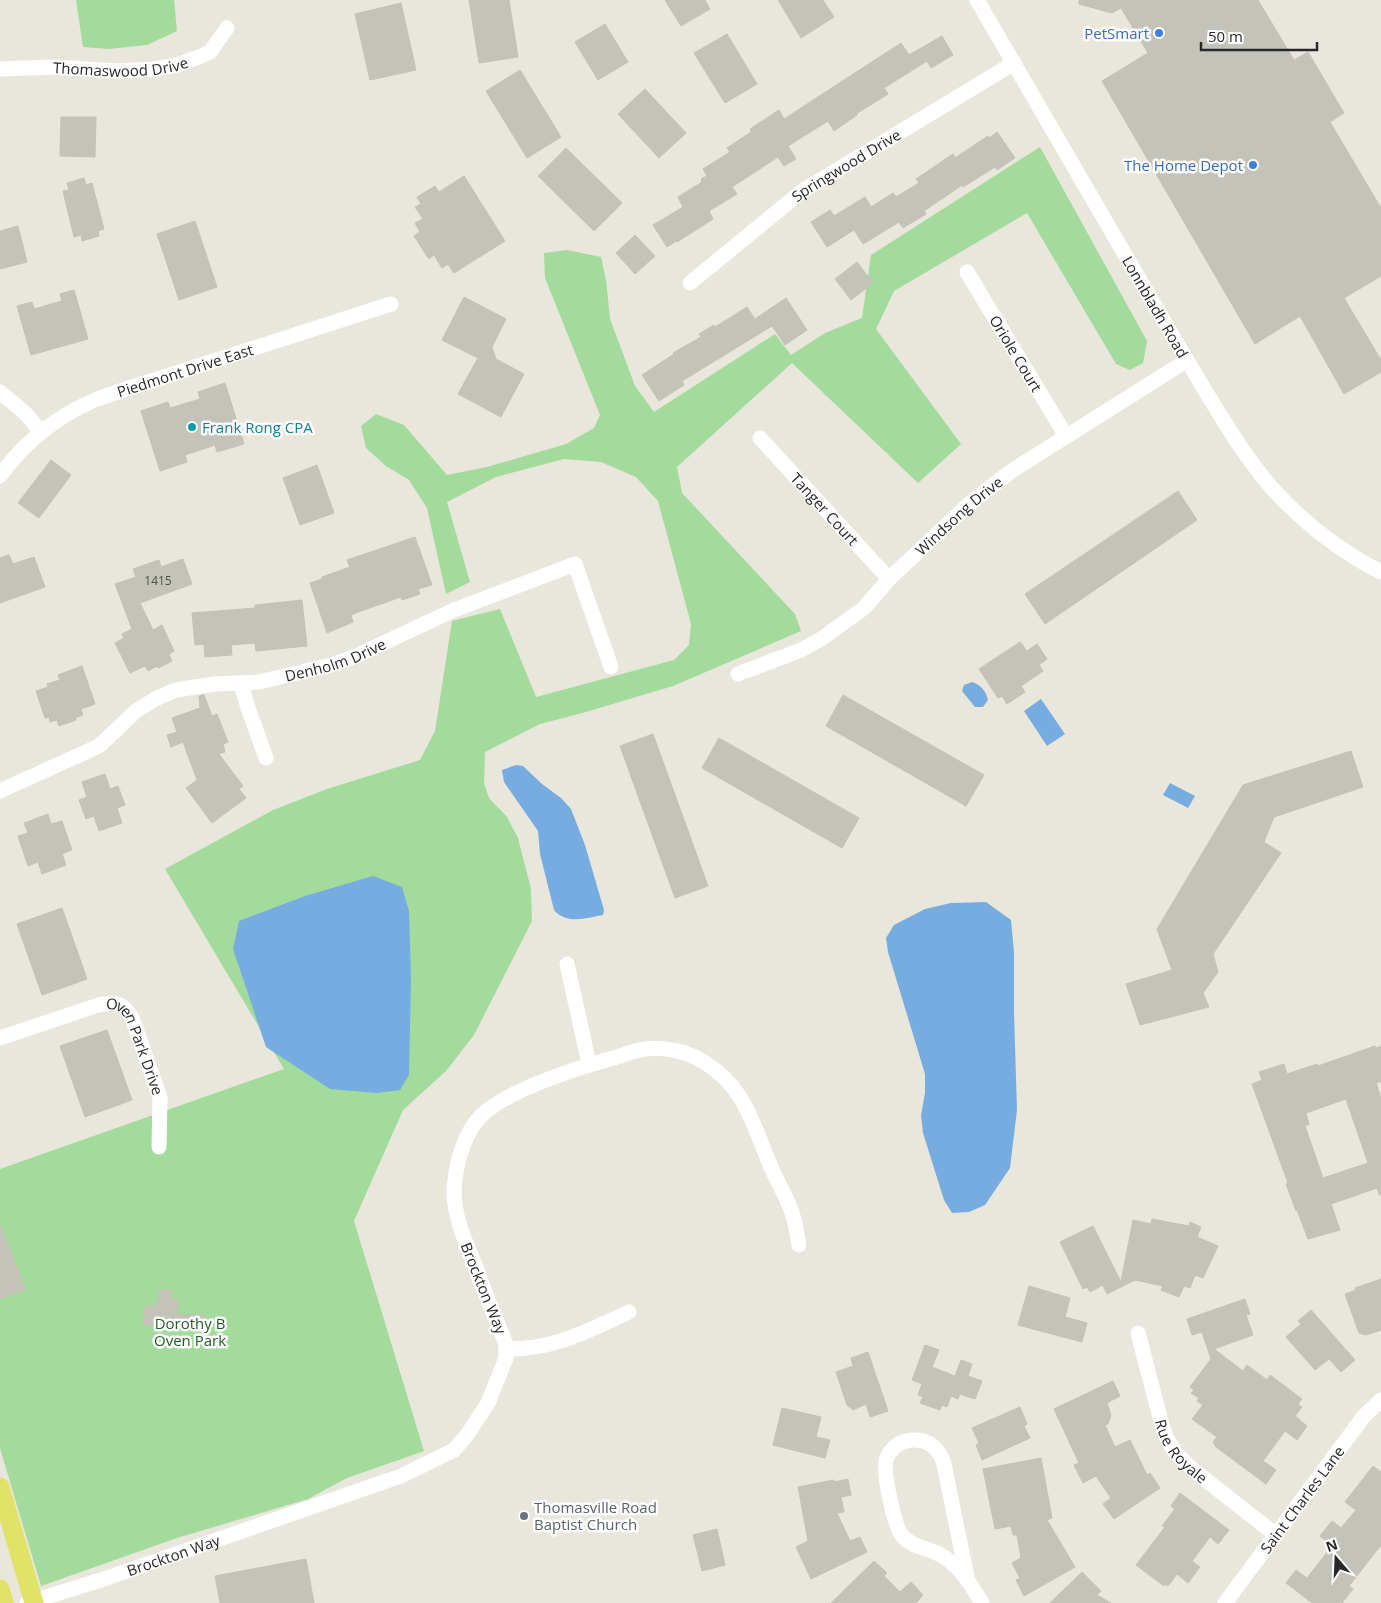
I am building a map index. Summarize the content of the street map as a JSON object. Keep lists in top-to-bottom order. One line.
{"streets":{"street":["Thomaswood Drive","Springwood Drive","Lonnbladh Road","Oriole Court","Piedmont Drive East","Tanger Court","Windsong Drive","Denholm Drive","Oven Park Drive","Brockton Way","Rue Royale","Saint Charles Lane"]},"crossings":[["Springwood Drive","Lonnbladh Road"],["Lonnbladh Road","Windsong Drive"],["Oriole Court","Windsong Drive"],["Tanger Court","Windsong Drive"],["Rue Royale","Saint Charles Lane"]],"parks":["Dorothy B Oven Park"],"places":["PetSmart","The Home Depot","Frank Rong CPA","Thomasville Road Baptist Church"],"house_numbers":["1415"],"scale_bar":"50 m","north":"top"}
